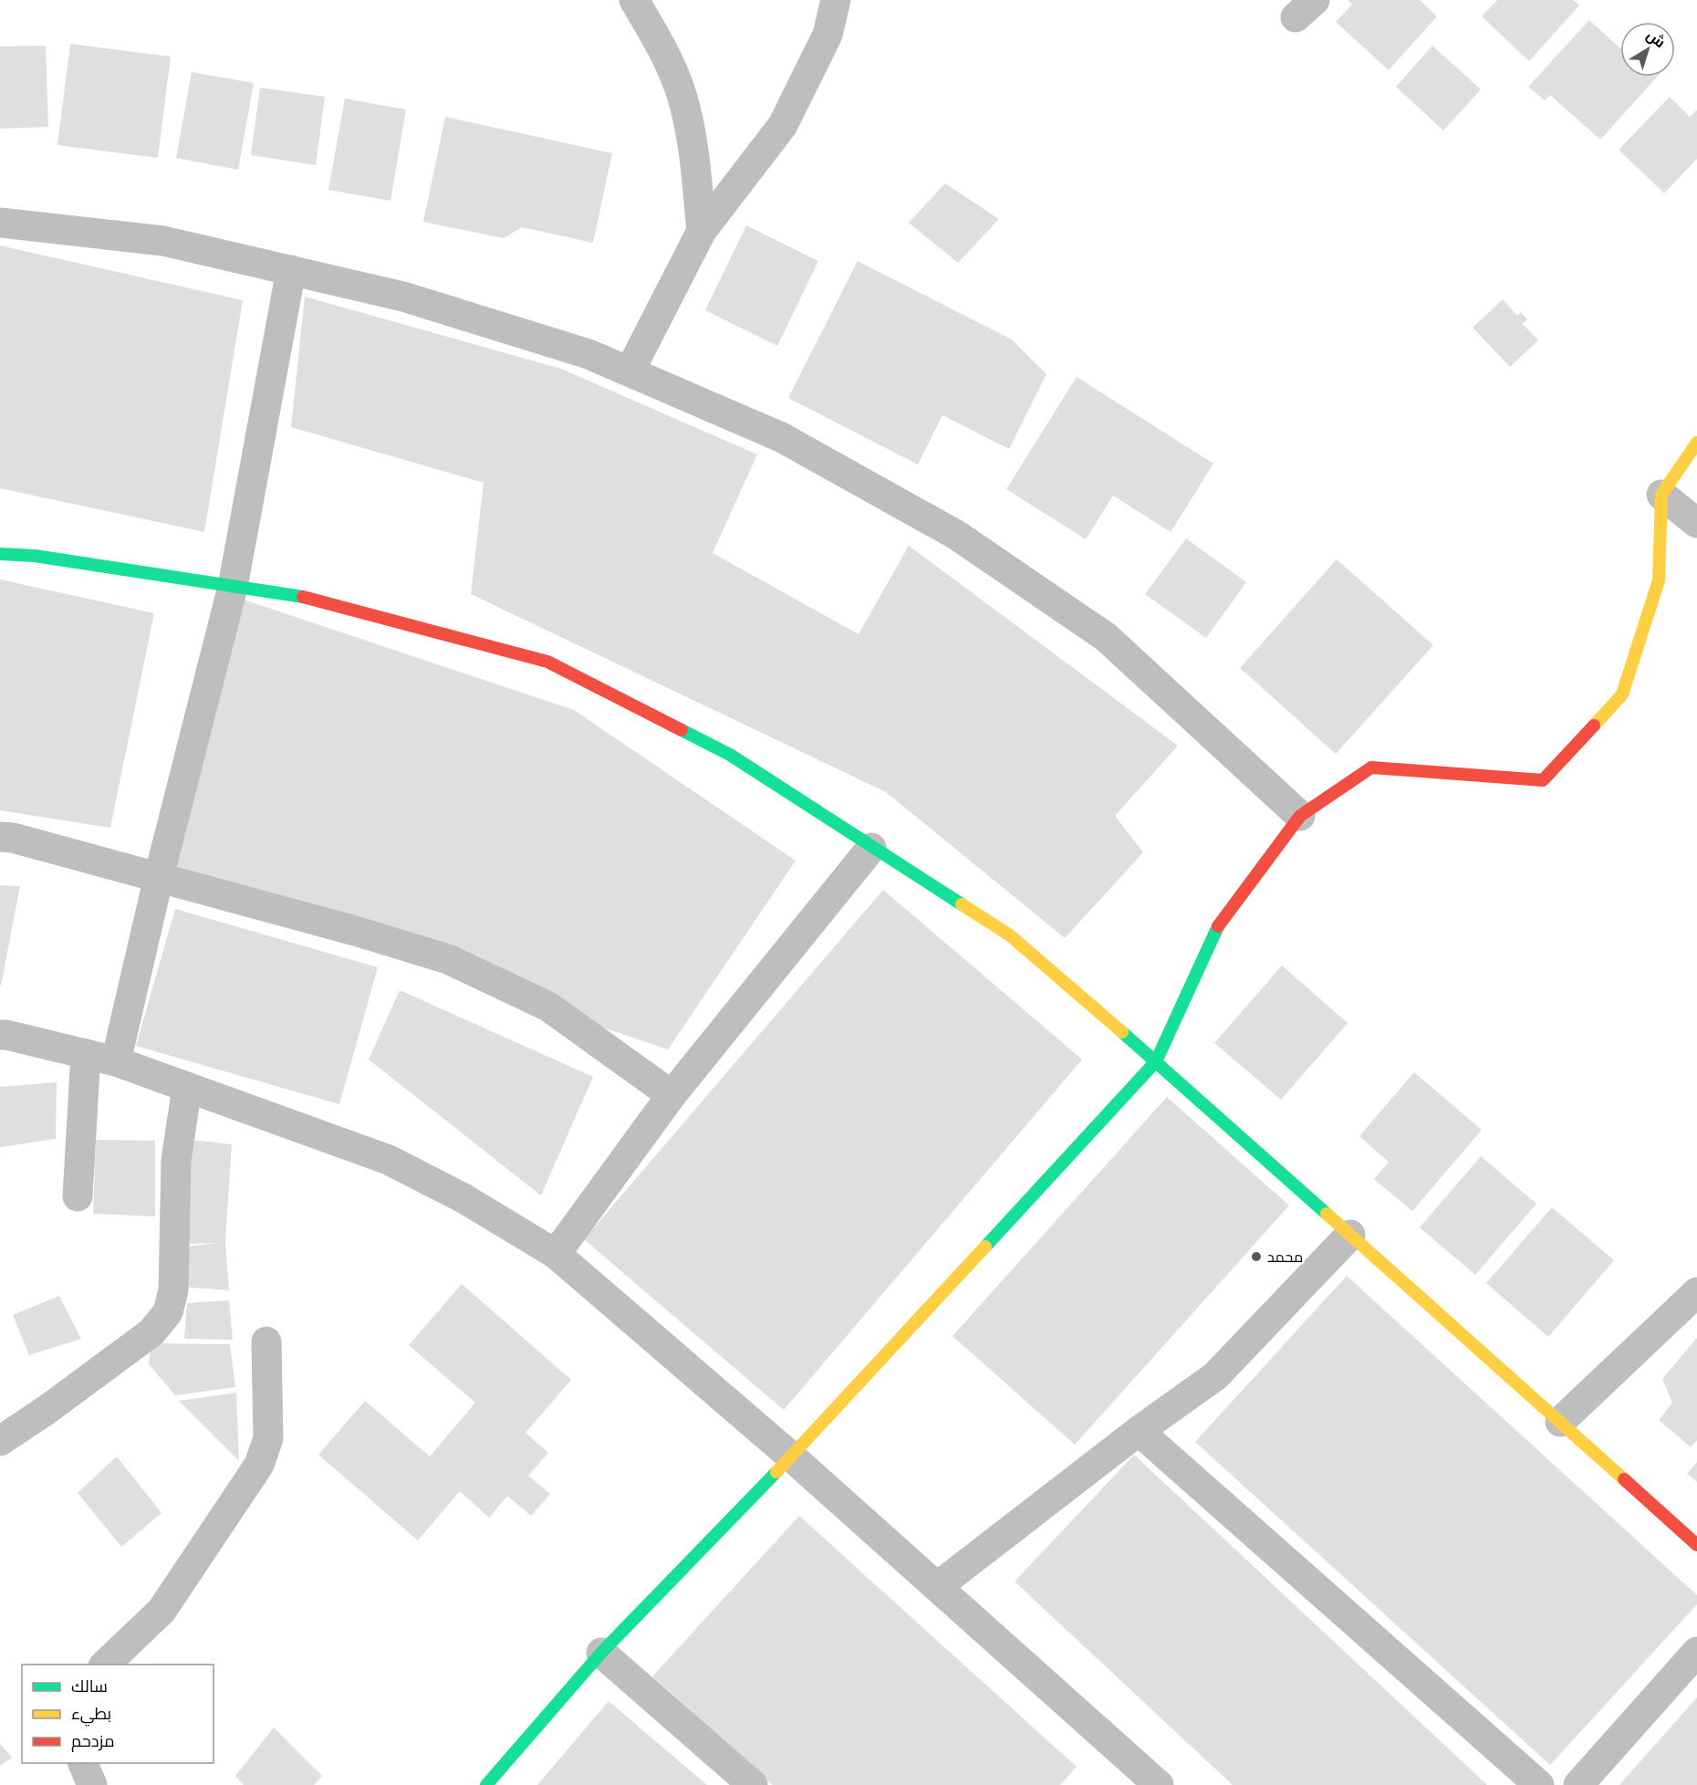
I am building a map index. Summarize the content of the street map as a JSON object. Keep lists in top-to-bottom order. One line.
{"places":["محمد"],"legend":["سالك","بطيء","مزدحم"],"north":"top right"}
